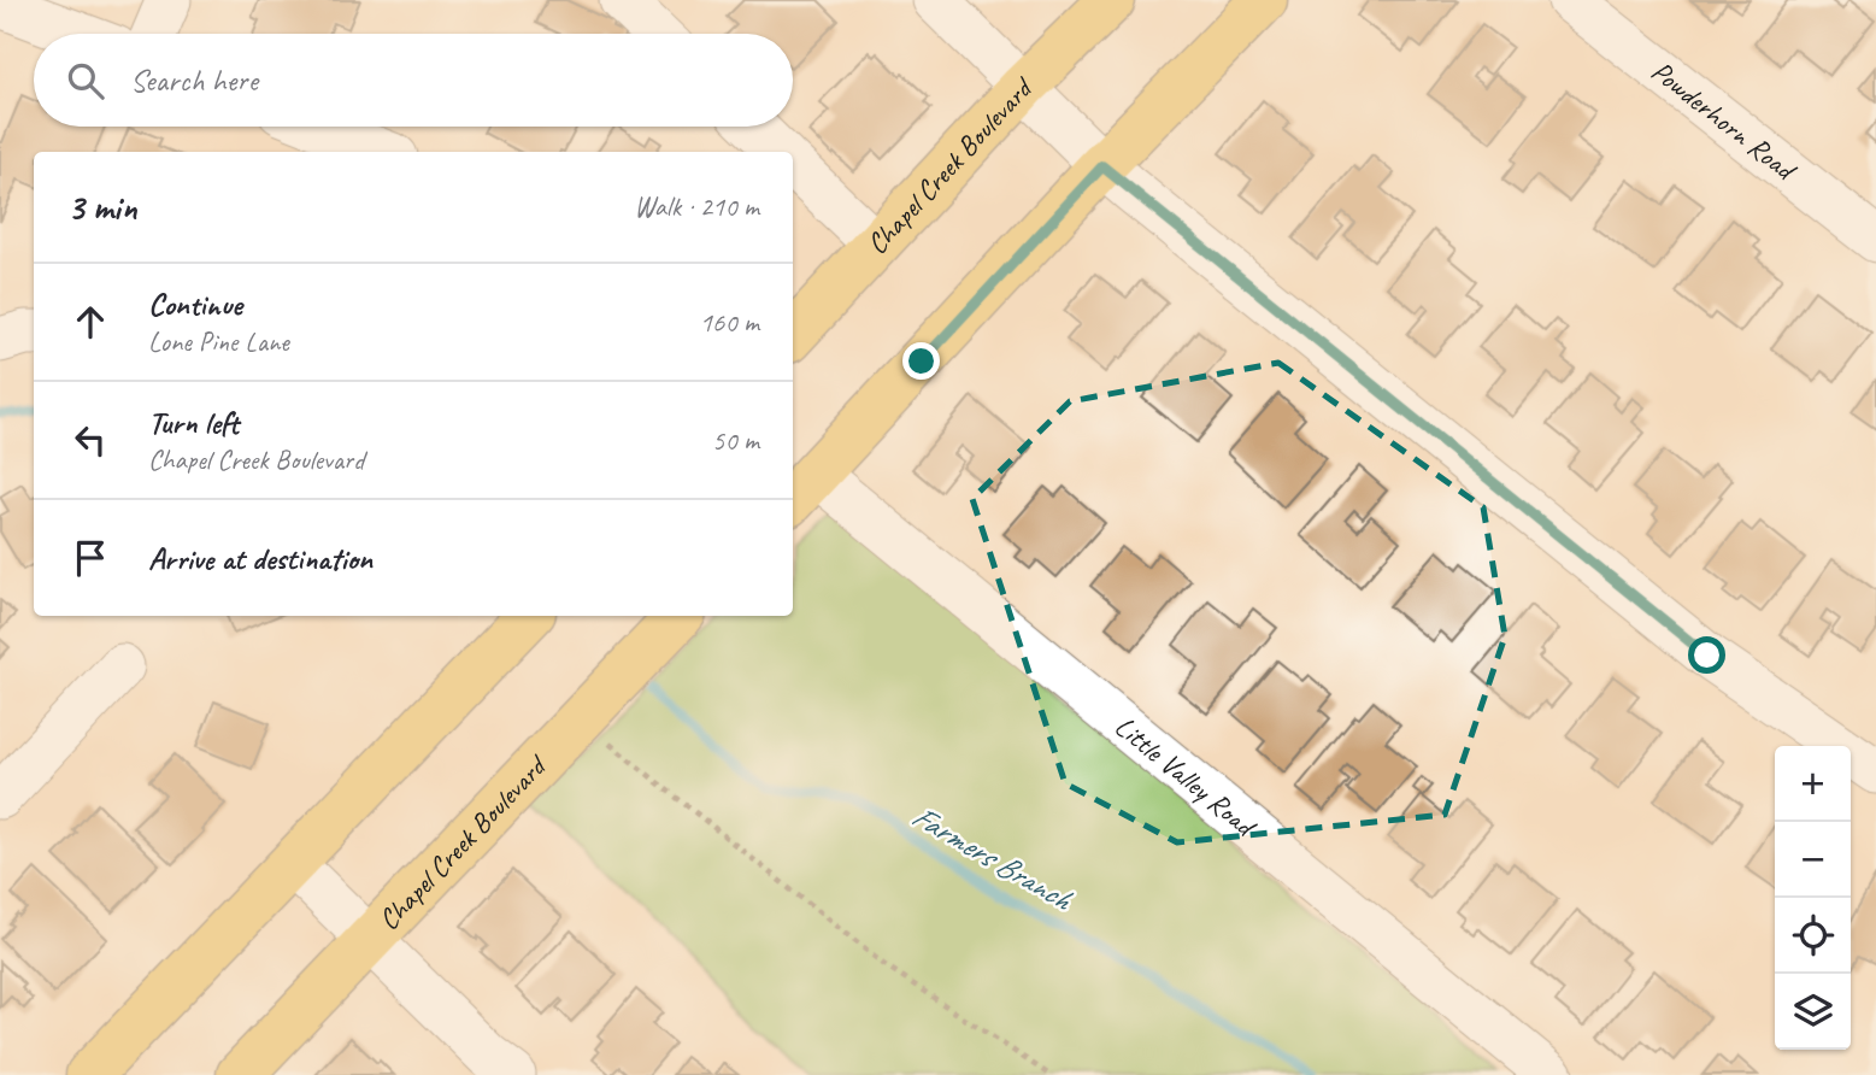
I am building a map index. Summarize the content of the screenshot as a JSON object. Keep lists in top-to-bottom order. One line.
{"streets":{"main road":["Chapel Creek Boulevard"],"street":["Powderhorn Road","Little Valley Road"]},"water":["Farmers Branch"],"page":{"search":"Search here","heading":["3 min","Walk · 210 m"],"list":[["Continue","Lone Pine Lane","160 m"],["Turn left","Chapel Creek Boulevard","50 m"],"Arrive at destination"],"map_buttons":["+","−"]}}
